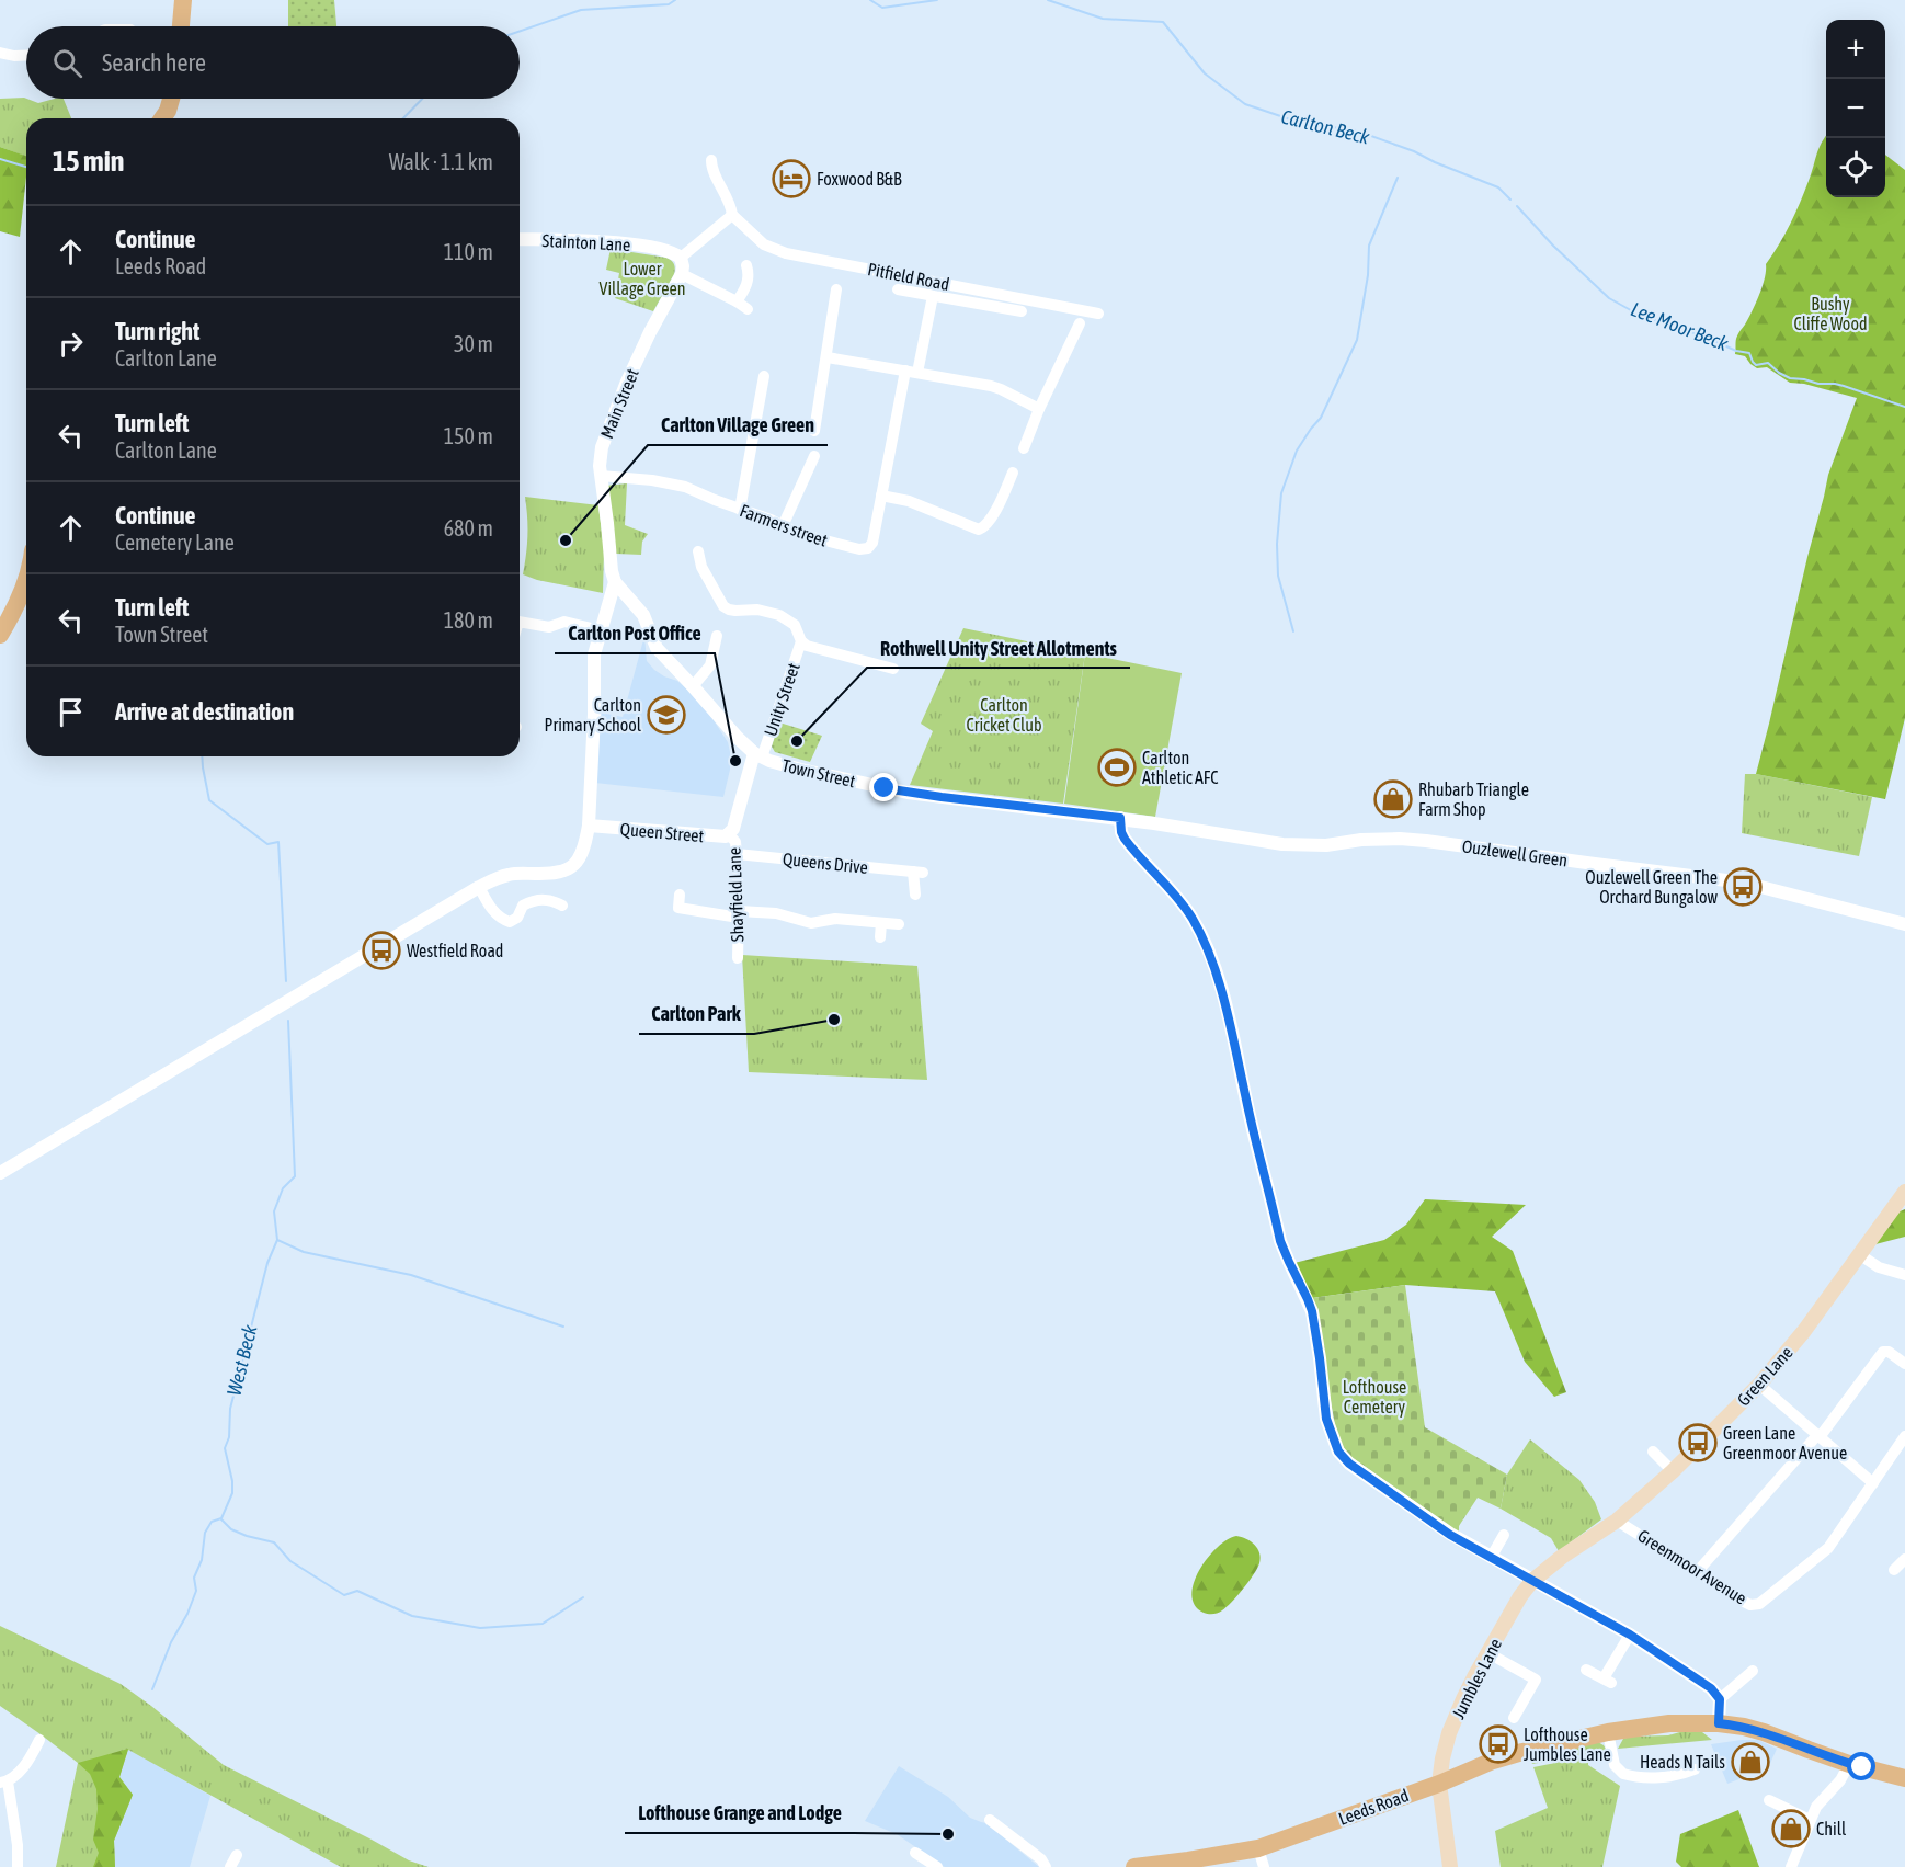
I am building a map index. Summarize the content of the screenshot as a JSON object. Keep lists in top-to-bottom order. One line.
{"streets":{"main road":["Green Lane","Jumbles Lane","Leeds Road"],"street":["Stainton Lane","Pitfield Road","Main Street","Farmers street","Unity Street","Town Street","Queen Street","Ouzlewell Green","Queens Drive","Shayfield Lane","Greenmoor Avenue"]},"crossings":[["Main Street","Farmers street"],["Unity Street","Town Street"],["Unity Street","Queen Street"],["Town Street","Queen Street"],["Town Street","Ouzlewell Green"],["Queen Street","Shayfield Lane"],["Queens Drive","Shayfield Lane"],["Green Lane","Greenmoor Avenue"],["Green Lane","Jumbles Lane"],["Jumbles Lane","Leeds Road"]],"water":["Carlton Beck","Lee Moor Beck","West Beck"],"parks":["Lower Village Green","Bushy Cliffe Wood","Carlton Cricket Club","Lofthouse Cemetery"],"places":{"hotel":["Foxwood B&B"],"other":["Carlton Village Green","Rothwell Unity Street Allotments","Carlton Post Office","Carlton Park","Lofthouse Grange and Lodge"],"school or university":["Carlton Primary School"],"sports":["Carlton Athletic AFC"],"shop":["Rhubarb Triangle Farm Shop","Heads N Tails","Chill"],"bus stop":["Ouzlewell Green The Orchard Bungalow","Westfield Road","Green Lane Greenmoor Avenue","Lofthouse Jumbles Lane"]},"page":{"map_buttons":["+","−"],"search":"Search here","heading":["15 min","Walk · 1.1 km"],"list":[["Continue","Leeds Road","110 m"],["Turn right","Carlton Lane","30 m"],["Turn left","Carlton Lane","150 m"],["Continue","Cemetery Lane","680 m"],["Turn left","Town Street","180 m"],"Arrive at destination"]}}
